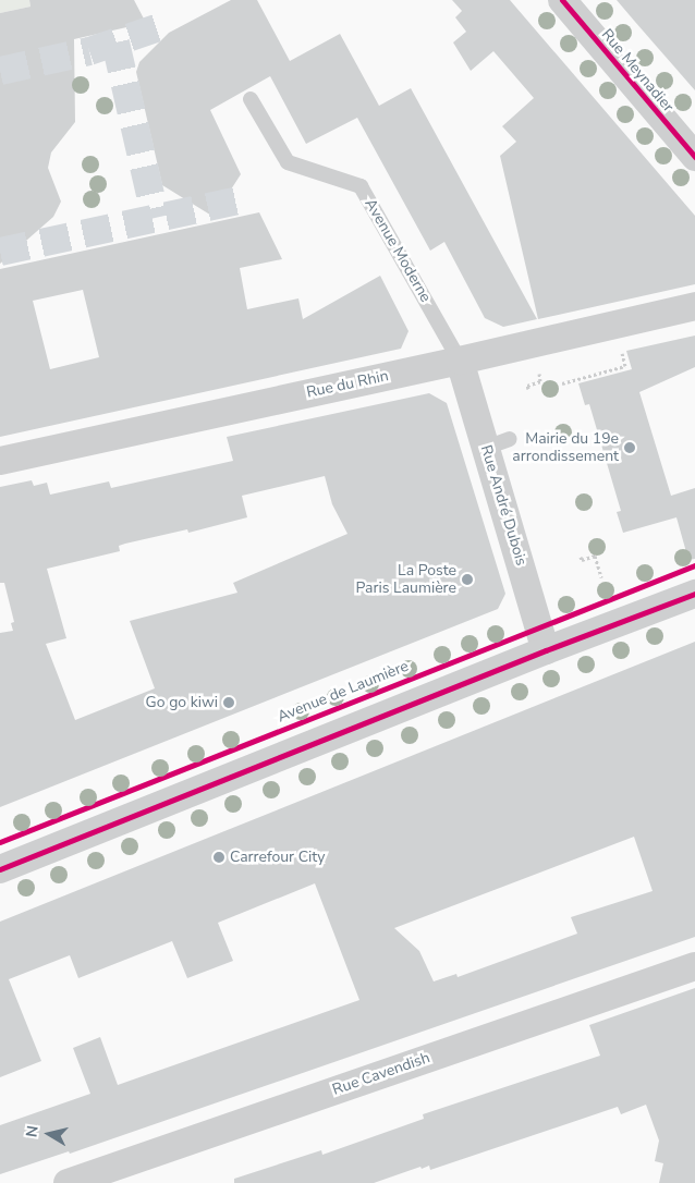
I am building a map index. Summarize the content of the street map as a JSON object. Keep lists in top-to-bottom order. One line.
{"streets":{"street":["Rue Meynadier","Rue du Rhin","Rue André Dubois","Rue Cavendish"],"lane":["Avenue Moderne"],"cycle path":["Avenue de Laumière"]},"crossings":[["Avenue Moderne","Rue du Rhin"],["Avenue Moderne","Rue André Dubois"],["Rue du Rhin","Rue André Dubois"]],"places":["Mairie du 19e arrondissement","La Poste Paris Laumière","Go go kiwi","Carrefour City"],"north":"left"}
